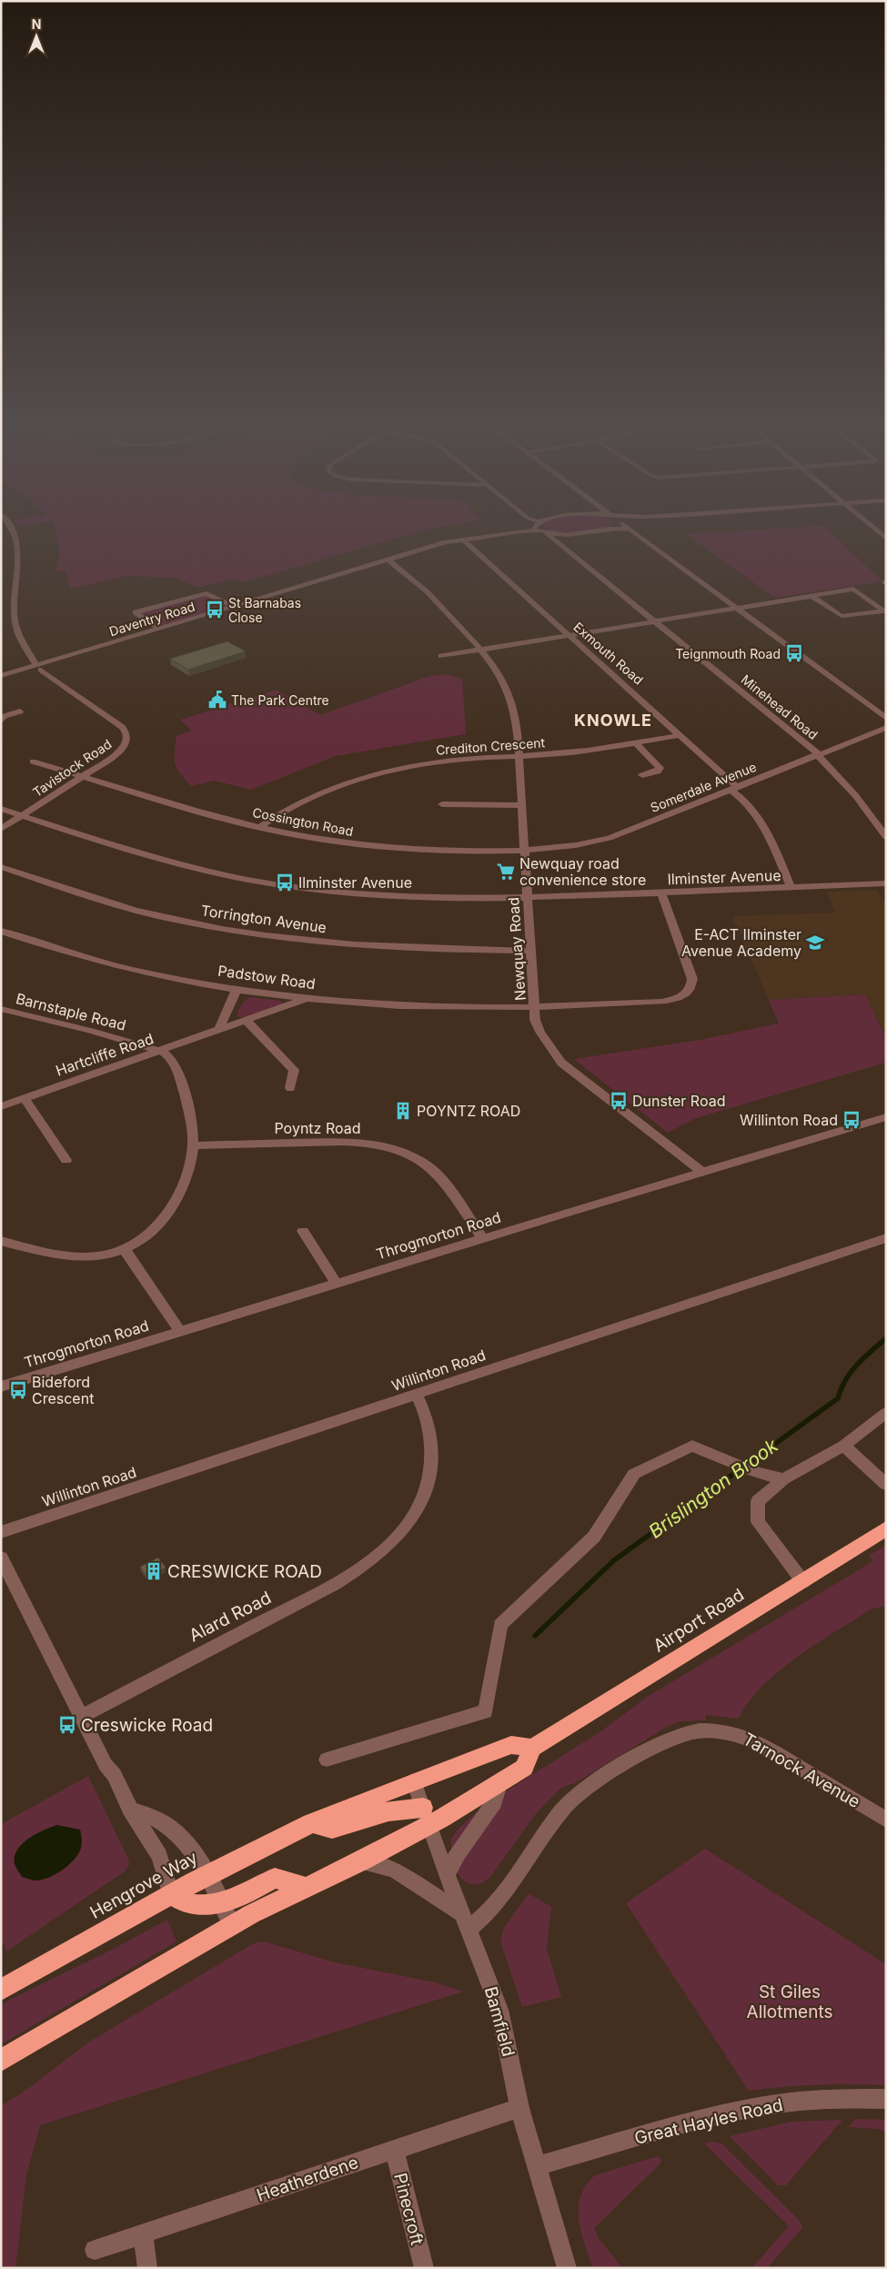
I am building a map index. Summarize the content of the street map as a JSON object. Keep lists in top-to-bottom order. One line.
{"streets":{"highway":["Airport Road","Hengrove Way"],"street":["Daventry Road","Exmouth Road","Minehead Road","Crediton Crescent","Tavistock Road","Somerdale Avenue","Cossington Road","Ilminster Avenue","Torrington Avenue","Newquay Road","Padstow Road","Barnstaple Road","Hartcliffe Road","Poyntz Road","Throgmorton Road","Willinton Road","Alard Road","Tarnock Avenue","Bamfield","Great Hayles Road","Heatherdene","Pinecroft"]},"crossings":[["Daventry Road","Exmouth Road"],["Daventry Road","Tavistock Road"],["Daventry Road","Newquay Road"],["Exmouth Road","Crediton Crescent"],["Exmouth Road","Somerdale Avenue"],["Exmouth Road","Ilminster Avenue"],["Minehead Road","Somerdale Avenue"],["Crediton Crescent","Cossington Road"],["Crediton Crescent","Newquay Road"],["Tavistock Road","Cossington Road"],["Tavistock Road","Ilminster Avenue"],["Somerdale Avenue","Cossington Road"],["Somerdale Avenue","Newquay Road"],["Cossington Road","Newquay Road"],["Ilminster Avenue","Newquay Road"],["Torrington Avenue","Newquay Road"],["Newquay Road","Padstow Road"],["Newquay Road","Throgmorton Road"],["Padstow Road","Hartcliffe Road"],["Barnstaple Road","Hartcliffe Road"],["Poyntz Road","Throgmorton Road"],["Willinton Road","Alard Road"],["Airport Road","Hengrove Way"],["Tarnock Avenue","Bamfield"],["Hengrove Way","Bamfield"],["Bamfield","Great Hayles Road"],["Bamfield","Heatherdene"],["Heatherdene","Pinecroft"]],"districts":["KNOWLE"],"water":["Brislington Brook"],"parks":["St Giles Allotments"],"places":{"bus stop":["St Barnabas Close","Teignmouth Road","Ilminster Avenue","Dunster Road","Willinton Road","Bideford Crescent","Creswicke Road"],"public building":["The Park Centre"],"supermarket":["Newquay road convenience store"],"school or university":["E-ACT Ilminster Avenue Academy"],"building":["POYNTZ ROAD","CRESWICKE ROAD"]},"north":"top"}
